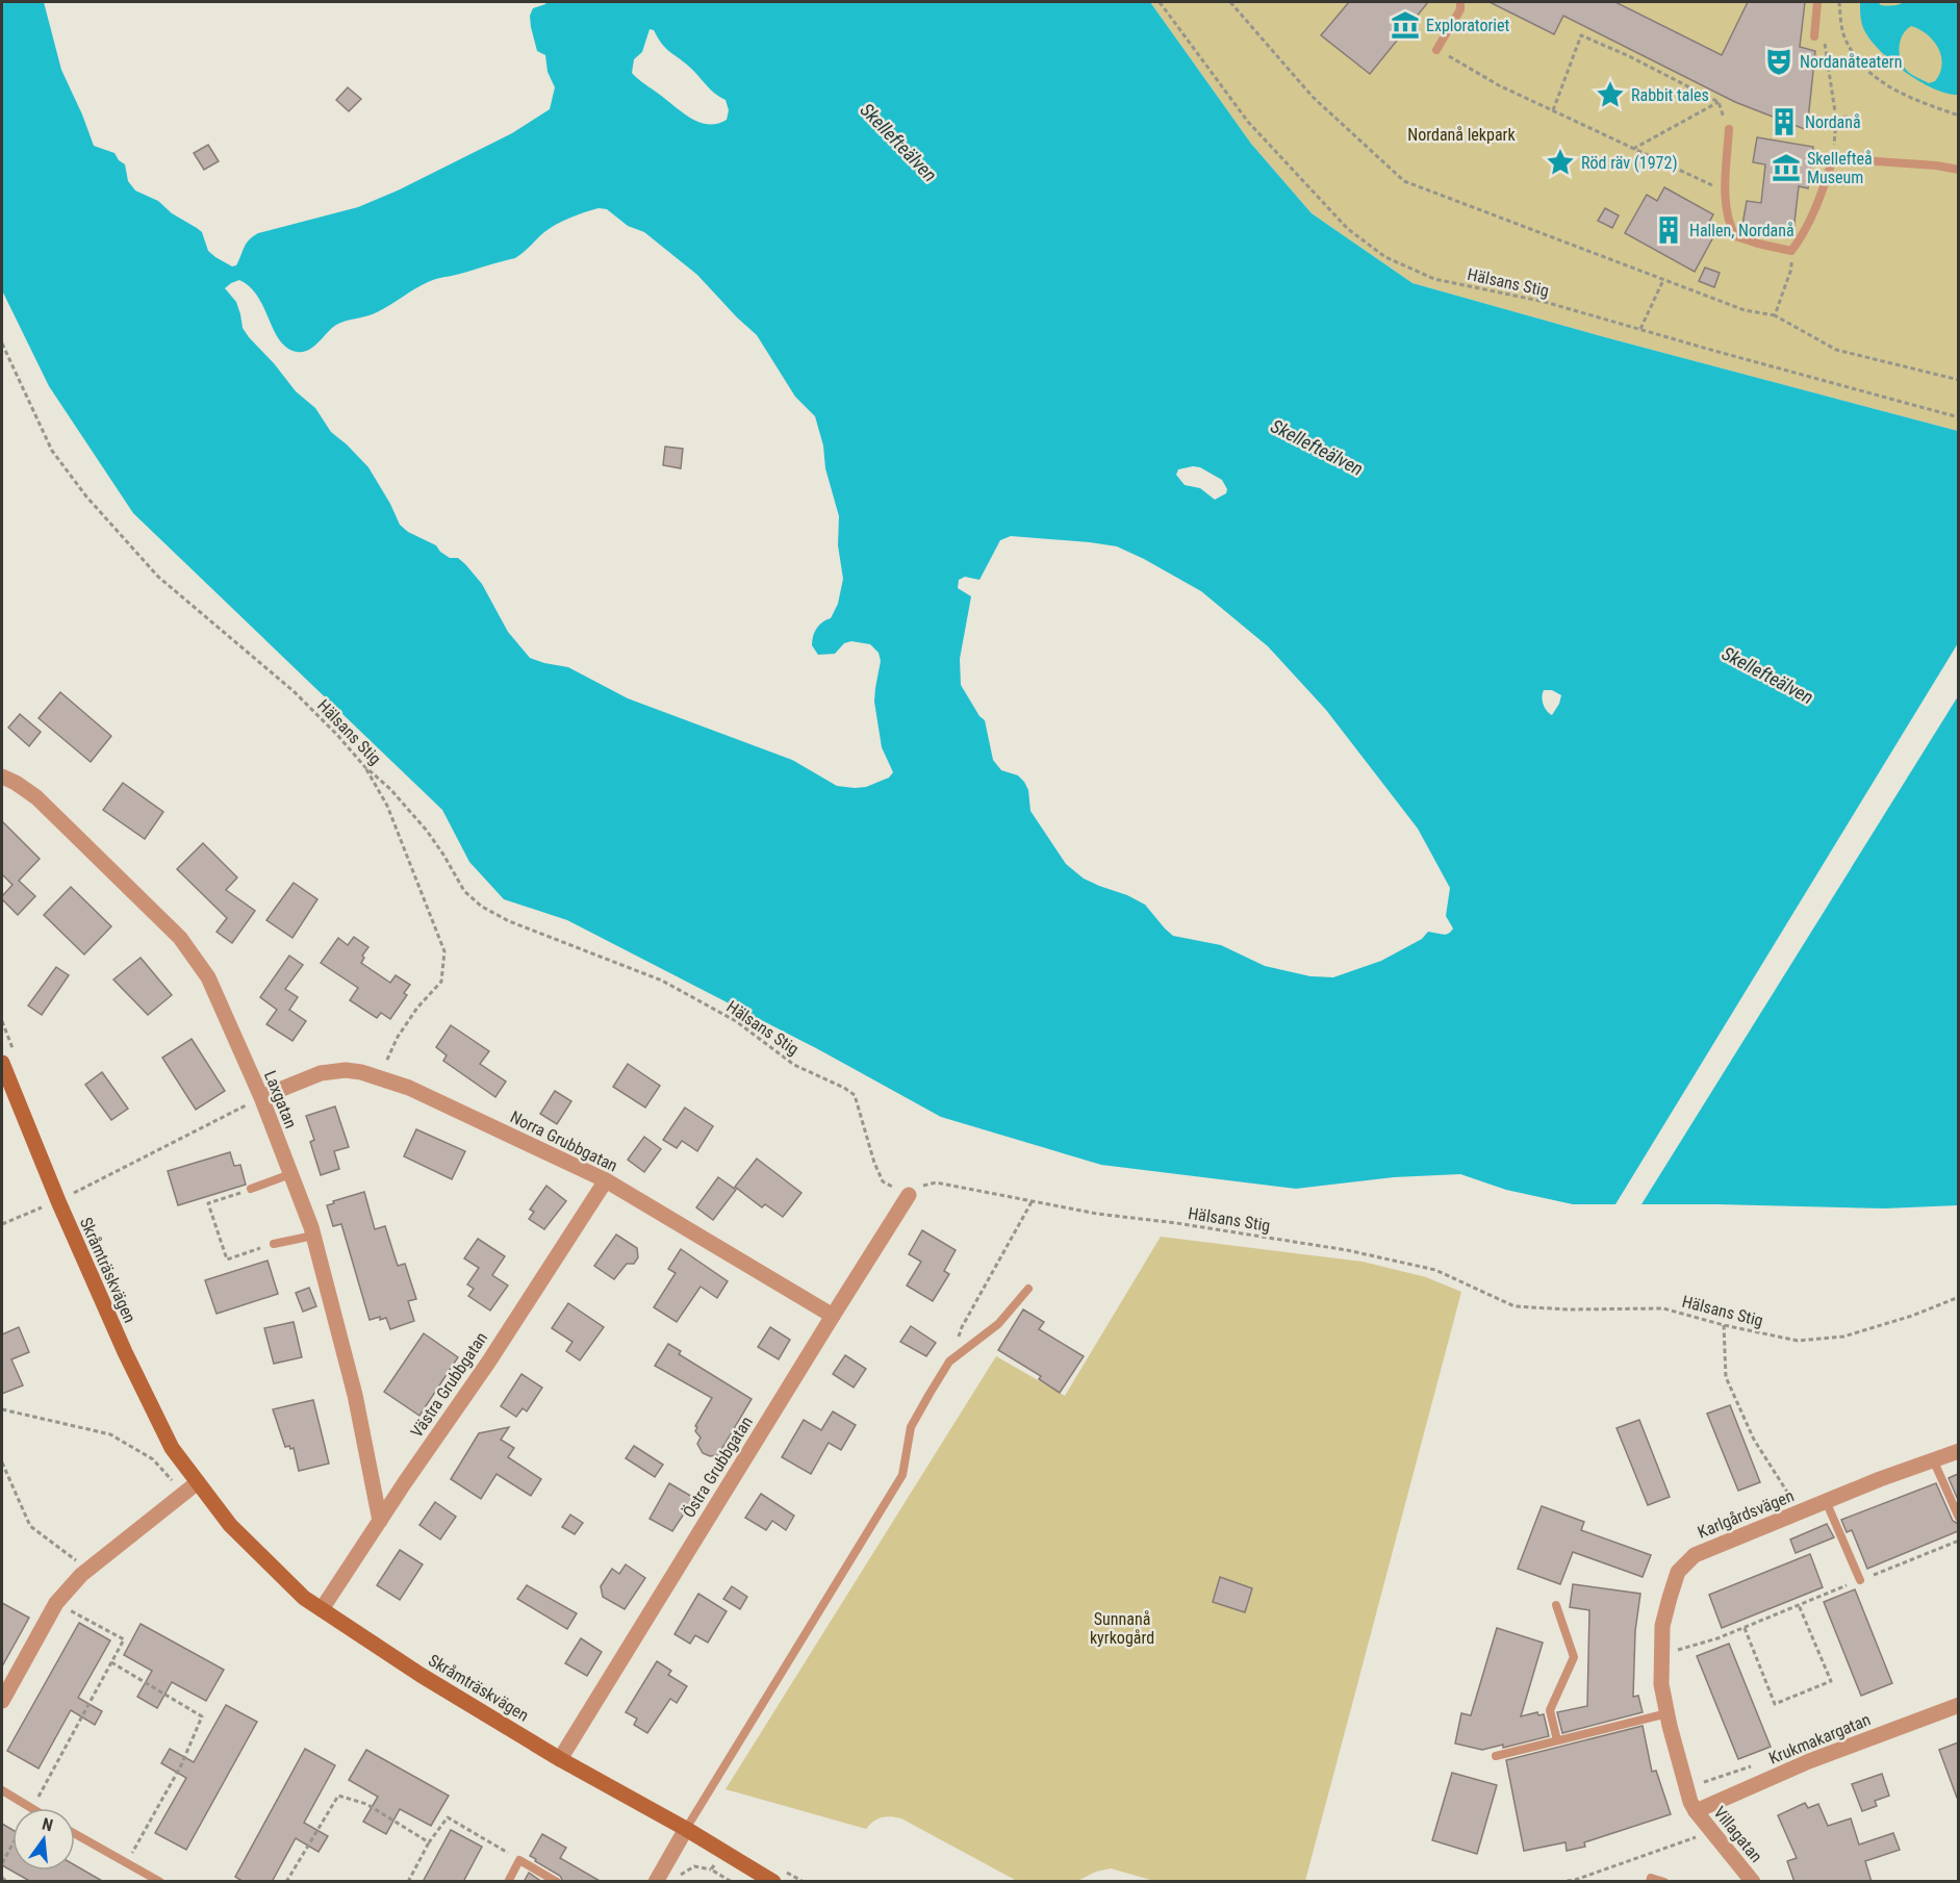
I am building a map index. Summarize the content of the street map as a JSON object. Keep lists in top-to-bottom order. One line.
{"streets":{"main road":["Skråmträskvägen"],"street":["Laxgatan","Norra Grubbgatan","Västra Grubbgatan","Östra Grubbgatan","Karlgårdsvägen","Krukmakargatan","Villagatan"],"path":["Hälsans Stig"]},"crossings":[["Hälsans Stig","Östra Grubbgatan"],["Laxgatan","Norra Grubbgatan"],["Laxgatan","Västra Grubbgatan"],["Norra Grubbgatan","Västra Grubbgatan"],["Norra Grubbgatan","Östra Grubbgatan"],["Skråmträskvägen","Västra Grubbgatan"],["Skråmträskvägen","Östra Grubbgatan"],["Karlgårdsvägen","Krukmakargatan"],["Karlgårdsvägen","Villagatan"],["Krukmakargatan","Villagatan"]],"water":["Skellefteälven"],"parks":["Nordanå lekpark","Sunnanå kyrkogård"],"places":{"museum":["Exploratoriet","Skellefteå Museum"],"theatre":["Nordanåteatern"],"place":["Rabbit tales","Röd räv (1972)"],"building":["Nordanå","Hallen, Nordanå"]},"north":"top"}
